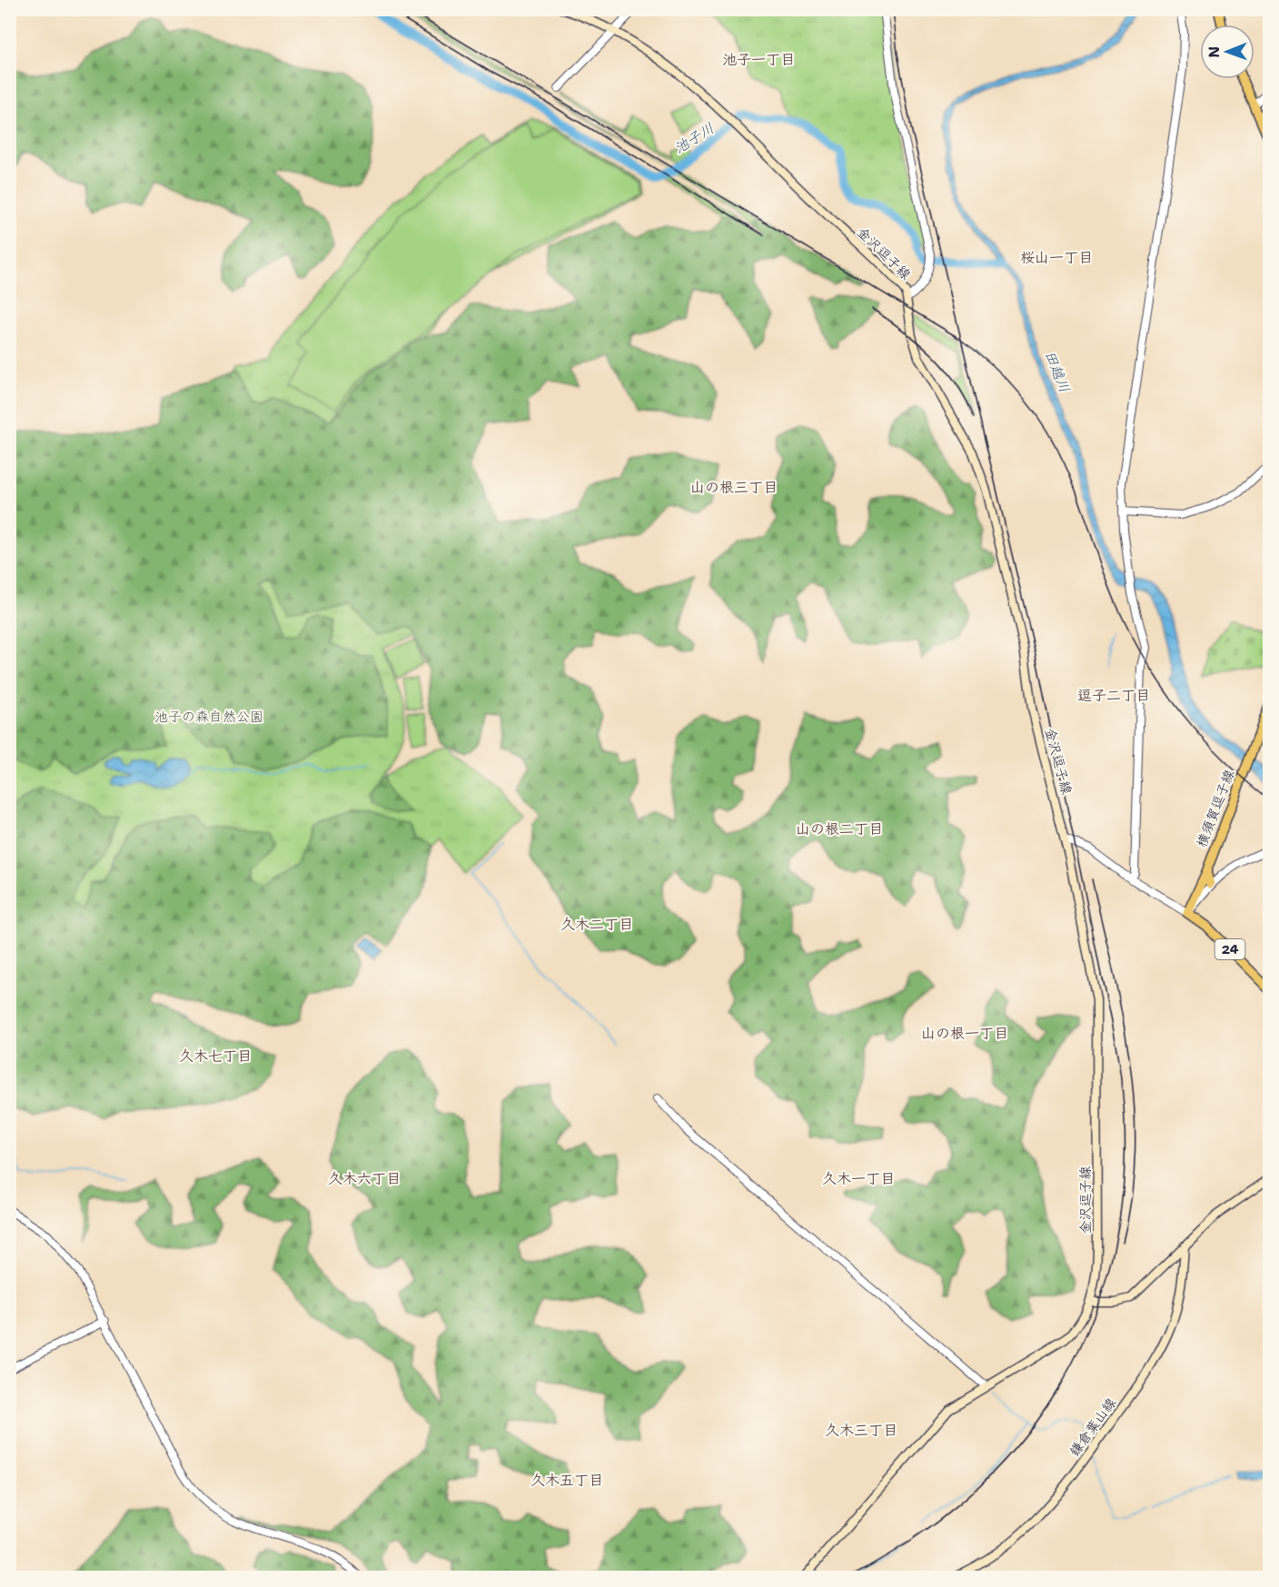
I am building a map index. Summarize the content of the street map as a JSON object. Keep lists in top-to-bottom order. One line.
{"streets":{"main road":["金沢逗子線","横須賀逗子線","24","鎌倉葉山線"]},"crossings":[["横須賀逗子線","24"]],"districts":["池子一丁目","桜山一丁目","山の根三丁目","逗子二丁目","山の根二丁目","久木二丁目","山の根一丁目","久木七丁目","久木六丁目","久木一丁目","久木三丁目","久木五丁目"],"water":["池子川","田越川"],"parks":["池子の森自然公園"],"north":"left"}
